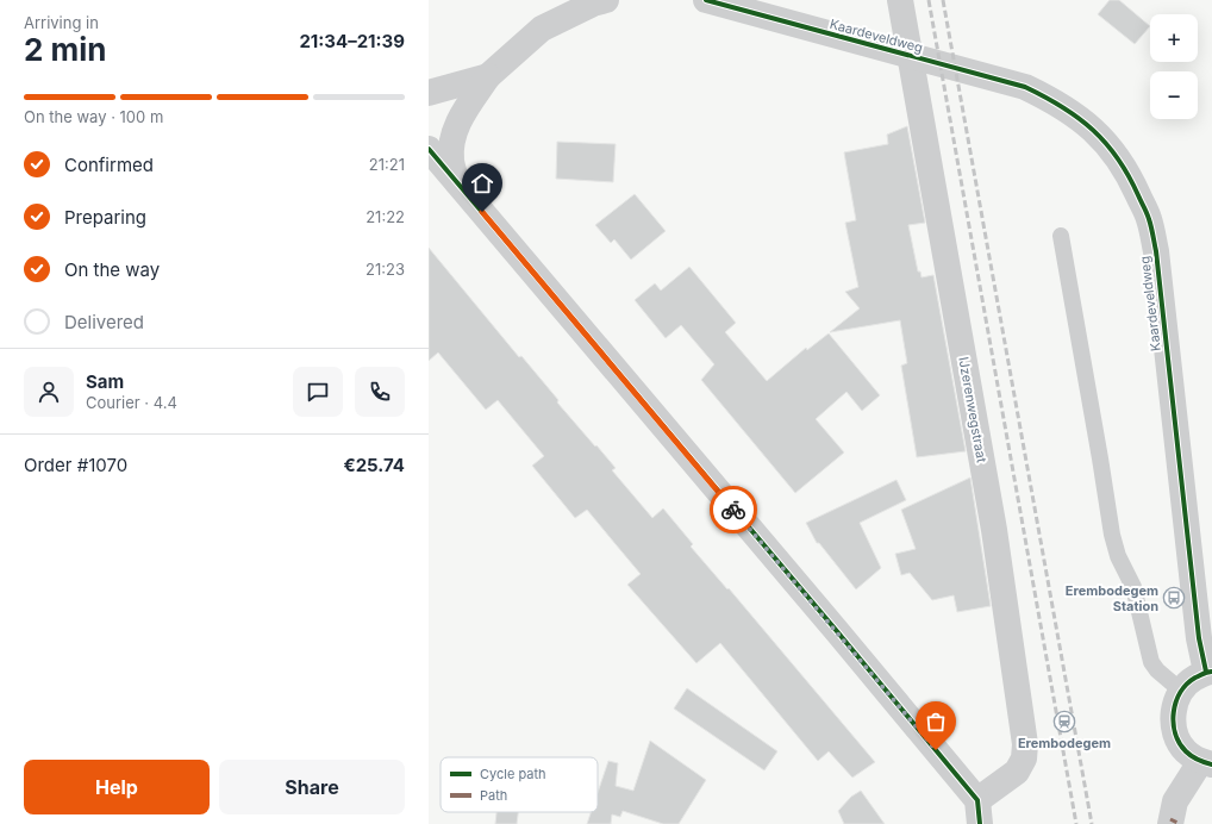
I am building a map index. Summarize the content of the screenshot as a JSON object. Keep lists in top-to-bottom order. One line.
{"streets":{"street":["Kaardeveldweg","IJzerenwegstraat"]},"places":{"bus stop":["Erembodegem Station"],"station":["Erembodegem"]},"legend":["Cycle path","Path"],"page":{"heading":["2 min","Arriving in","21:34–21:39"],"panel":["Sam","Courier · 4.4","Order #1070","€25.74"],"map_buttons":["+","−"],"bar":"On the way · 100 m","list":[["Confirmed","21:21"],["Preparing","21:22"],["On the way","21:23"],"Delivered"],"buttons":["Help","Share"]}}
